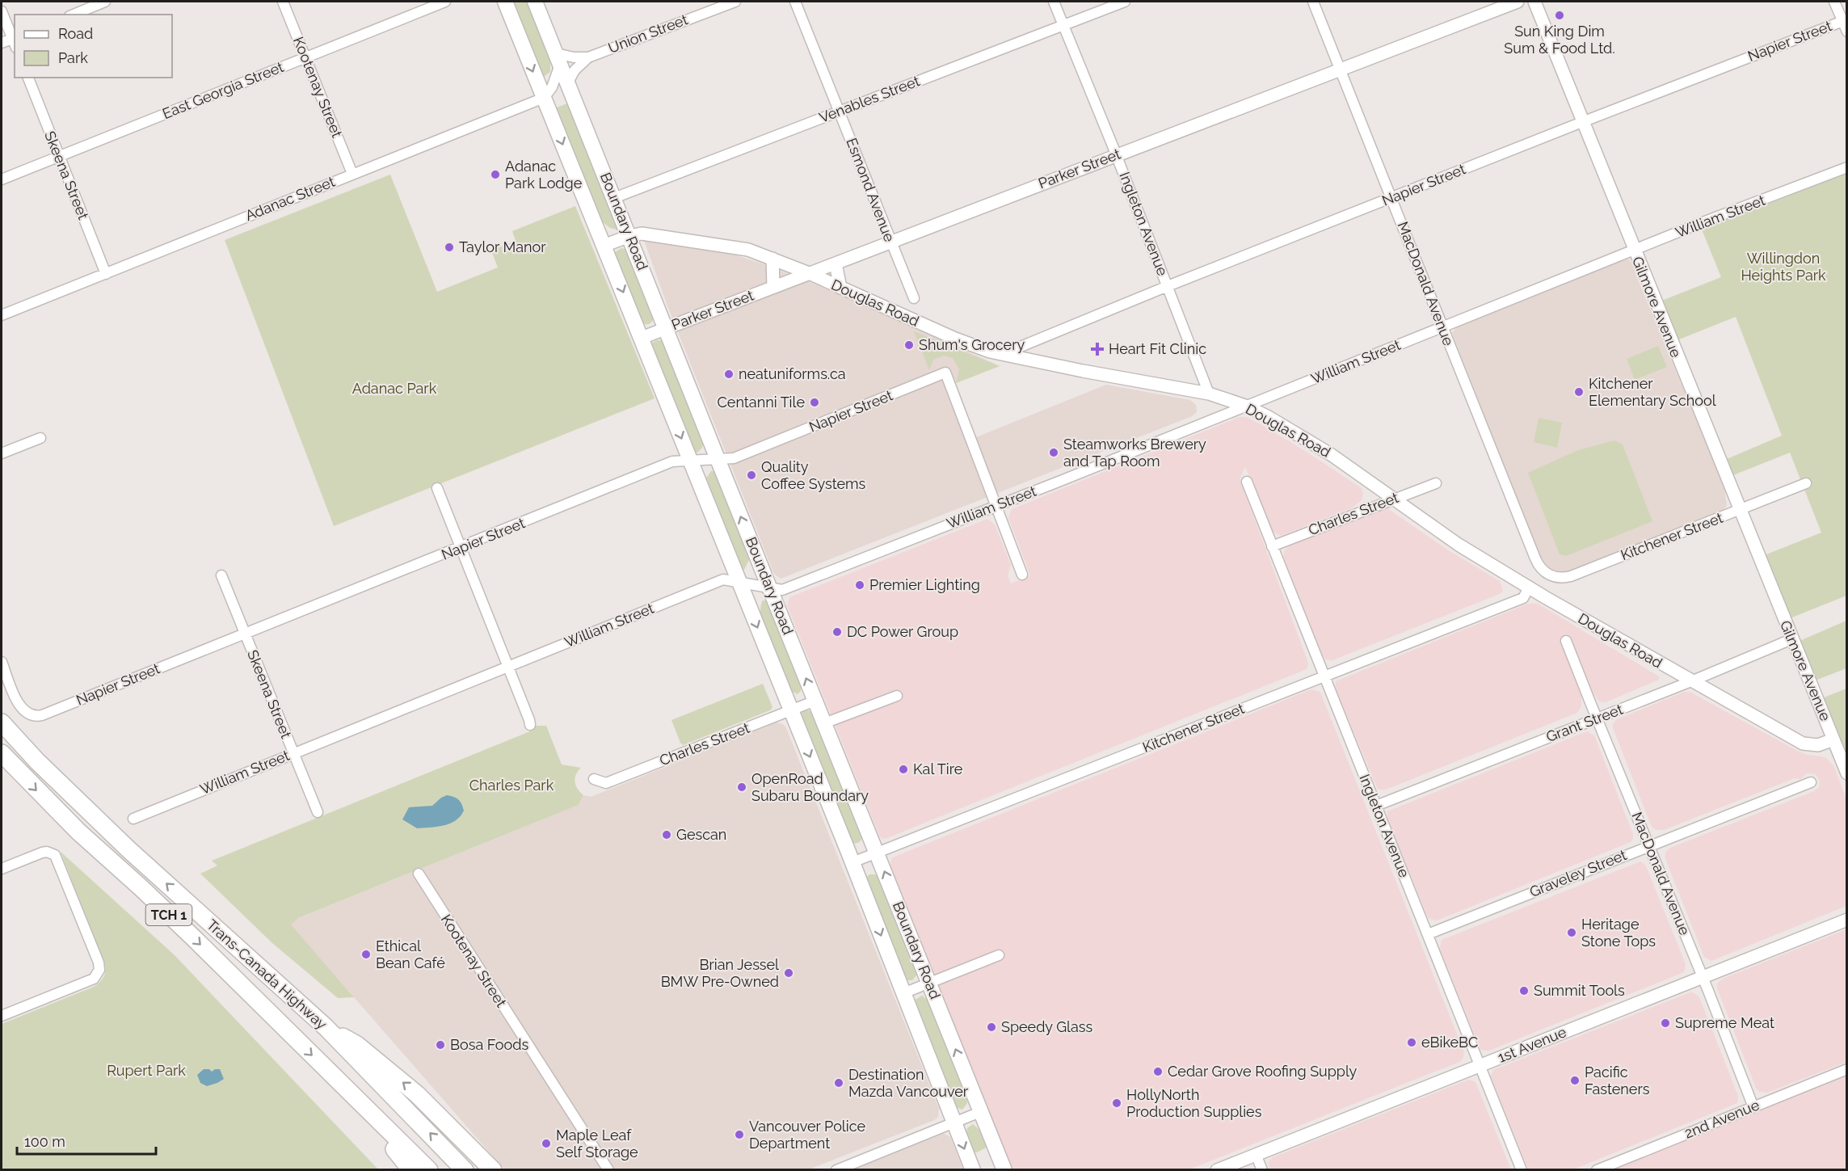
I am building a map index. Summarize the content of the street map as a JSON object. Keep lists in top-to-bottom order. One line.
{"streets":{"highway":["TCH 1","Trans-Canada Highway"],"main road":["Boundary Road"],"street":["Union Street","Napier Street","Kootenay Street","East Georgia Street","Venables Street","Parker Street","Skeena Street","Esmond Avenue","Adanac Street","William Street","Ingleton Avenue","MacDonald Avenue","Douglas Road","Gilmore Avenue","Charles Street","Kitchener Street","Grant Street","Graveley Street","1st Avenue","2nd Avenue"]},"crossings":[["Union Street","Boundary Road"],["Napier Street","Skeena Street"],["Napier Street","William Street"],["Napier Street","Boundary Road"],["Napier Street","Ingleton Avenue"],["Napier Street","MacDonald Avenue"],["Napier Street","Douglas Road"],["Napier Street","Gilmore Avenue"],["Kootenay Street","East Georgia Street"],["Kootenay Street","Adanac Street"],["East Georgia Street","Skeena Street"],["Venables Street","Esmond Avenue"],["Venables Street","Boundary Road"],["Venables Street","Ingleton Avenue"],["Parker Street","Esmond Avenue"],["Parker Street","Boundary Road"],["Parker Street","Ingleton Avenue"],["Parker Street","MacDonald Avenue"],["Parker Street","Douglas Road"],["Skeena Street","Adanac Street"],["Skeena Street","William Street"],["Adanac Street","Boundary Road"],["William Street","Boundary Road"],["William Street","MacDonald Avenue"],["William Street","Douglas Road"],["William Street","Gilmore Avenue"],["Boundary Road","Douglas Road"],["Boundary Road","Charles Street"],["Boundary Road","Kitchener Street"],["Ingleton Avenue","Douglas Road"],["Ingleton Avenue","Charles Street"],["Ingleton Avenue","Kitchener Street"],["Ingleton Avenue","Grant Street"],["Ingleton Avenue","Graveley Street"],["Ingleton Avenue","1st Avenue"],["MacDonald Avenue","Kitchener Street"],["MacDonald Avenue","Grant Street"],["MacDonald Avenue","Graveley Street"],["MacDonald Avenue","1st Avenue"],["MacDonald Avenue","2nd Avenue"],["Douglas Road","Gilmore Avenue"],["Douglas Road","Charles Street"],["Douglas Road","Kitchener Street"],["Douglas Road","Grant Street"],["Gilmore Avenue","Kitchener Street"],["Gilmore Avenue","Grant Street"]],"parks":["Willingdon Heights Park","Adanac Park","Charles Park","Rupert Park"],"places":{"other":["Sun King Dim Sum & Food Ltd.","Adanac Park Lodge","Taylor Manor","Shum's Grocery","neatuniforms.ca","Kitchener Elementary School","Centanni Tile","Steamworks Brewery and Tap Room","Quality Coffee Systems","Premier Lighting","DC Power Group","Kal Tire","OpenRoad Subaru Boundary","Gescan","Heritage Stone Tops","Ethical Bean Café","Brian Jessel BMW Pre-Owned","Summit Tools","Supreme Meat","Speedy Glass","eBikeBC","Bosa Foods","Cedar Grove Roofing Supply","Pacific Fasteners","Destination Mazda Vancouver","HollyNorth Production Supplies","Vancouver Police Department","Maple Leaf Self Storage"],"health":["Heart Fit Clinic"]},"legend":["Road","Park"],"scale_bar":"100 m"}
